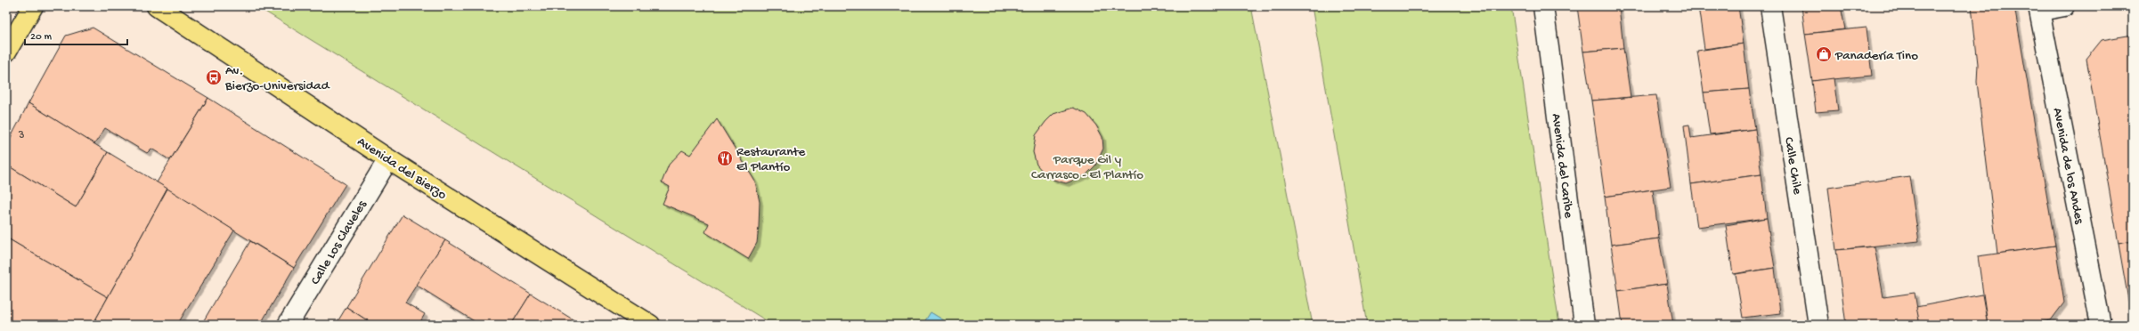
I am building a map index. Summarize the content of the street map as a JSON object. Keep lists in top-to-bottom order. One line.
{"streets":{"main road":["Avenida del Bierzo"],"street":["Avenida del Caribe","Calle Chile","Avenida de los Andes","Calle Los Claveles"]},"crossings":[["Avenida del Bierzo","Calle Los Claveles"]],"parks":["Parque Gil y Carrasco - El Plantío"],"places":{"shop":["Panadería Tino"],"bus stop":["Av. Bierzo-Universidad"],"restaurant":["Restaurante El Plantío"]},"house_numbers":["3"],"scale_bar":"20 m"}
